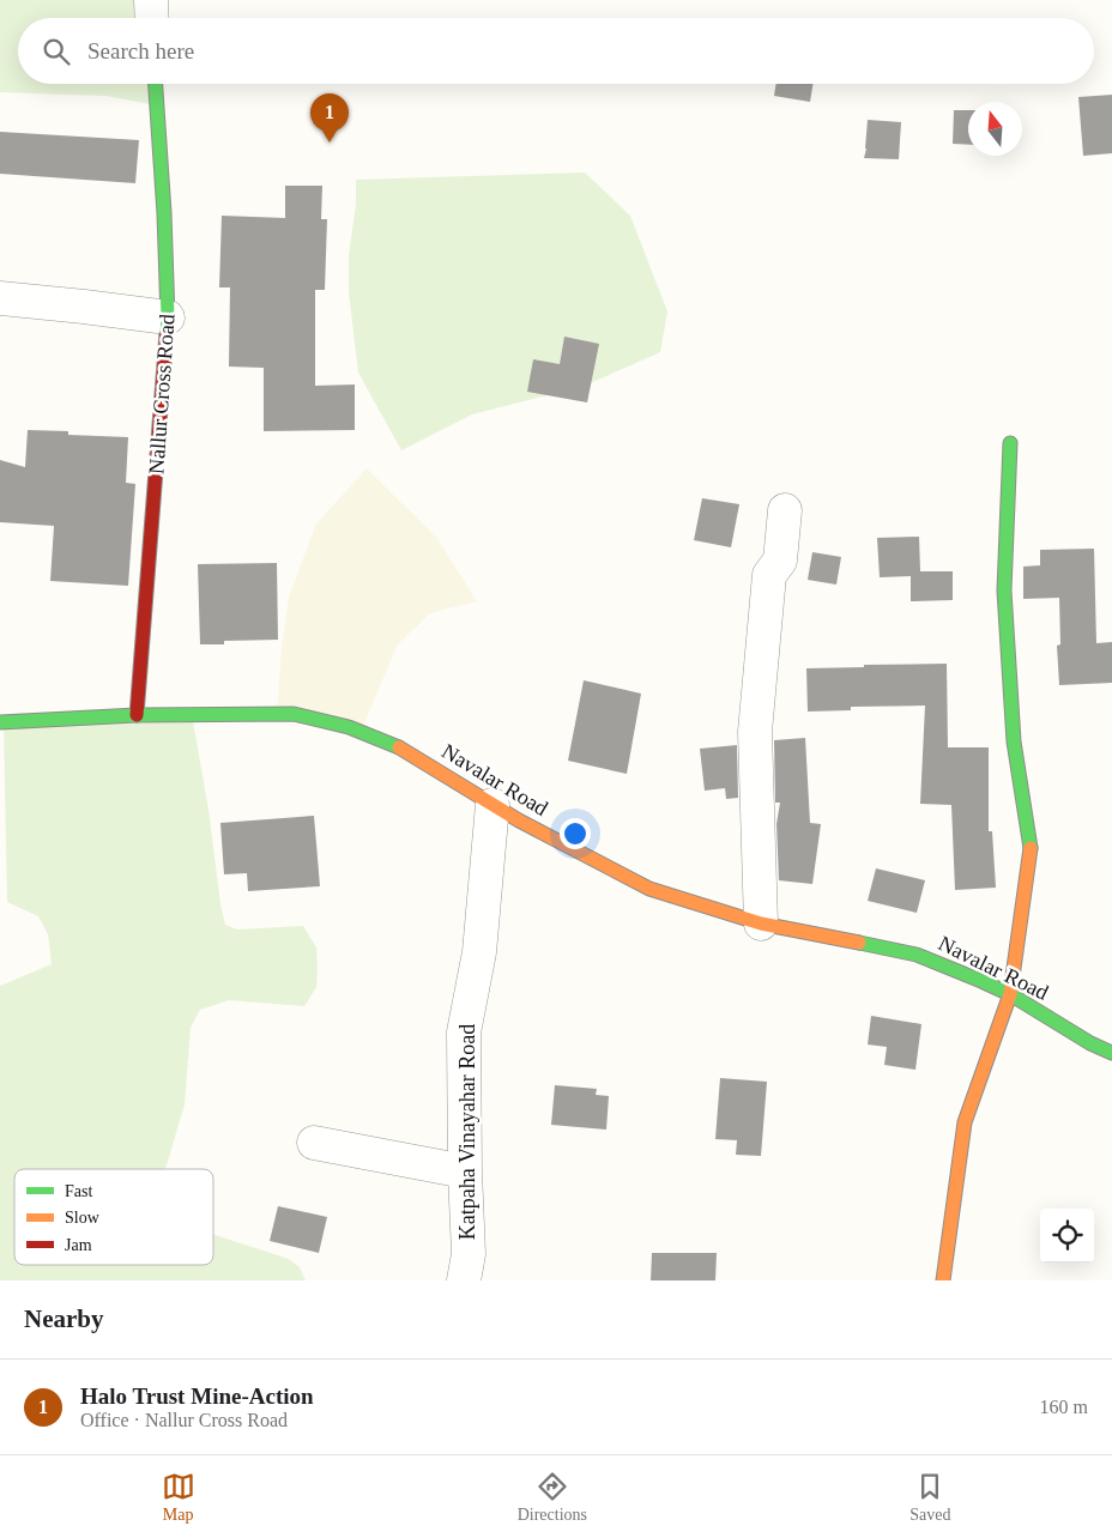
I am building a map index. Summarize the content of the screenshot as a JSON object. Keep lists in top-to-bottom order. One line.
{"streets":{"street":["Nallur Cross Road","Navalar Road","Katpaha Vinayahar Road"]},"crossings":[["Nallur Cross Road","Navalar Road"],["Navalar Road","Katpaha Vinayahar Road"]],"legend":["Fast","Slow","Jam"],"north":"top","page":{"search":"Search here","pins":"1","heading":"Nearby","list":[{"mark":"1","name":"Halo Trust Mine-Action","note":"Office · Nallur Cross Road","value":"160 m"}],"nav":["Map","Directions","Saved"]}}
